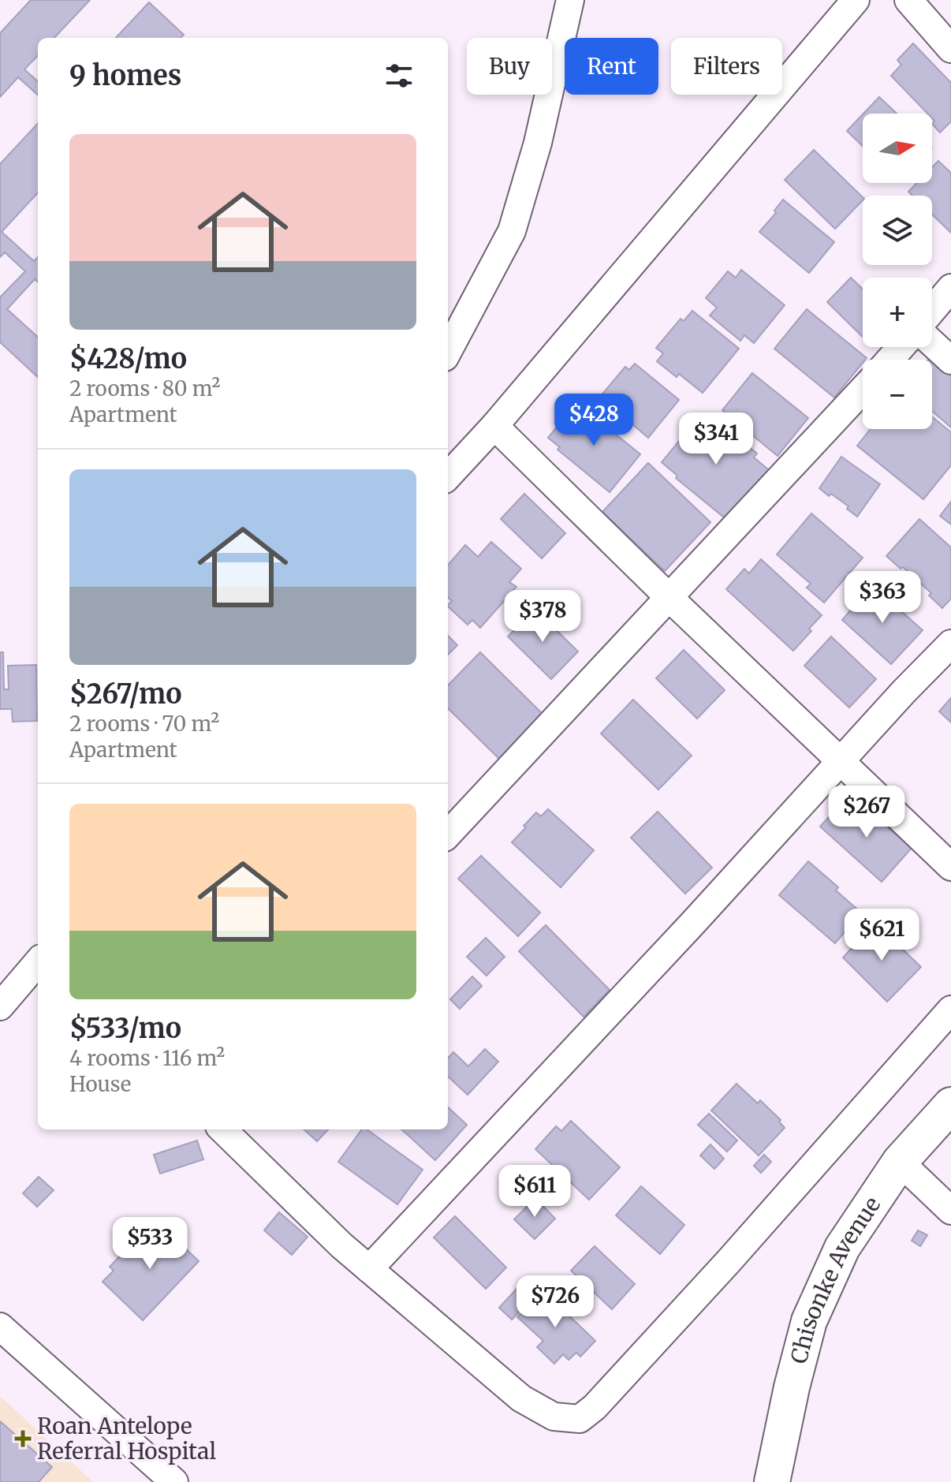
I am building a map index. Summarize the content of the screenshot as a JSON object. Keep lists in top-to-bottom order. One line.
{"streets":{"street":["Chisonke Avenue"]},"places":{"health":["Roan Antelope Referral Hospital"]},"north":"right","page":{"chip":["Buy","Rent","Filters"],"heading":"9 homes","map_buttons":["+","−"],"list":[{"name":"$428/mo","note":"2 rooms · 80 m² · Apartment"},{"name":"$267/mo","note":"2 rooms · 70 m² · Apartment"},{"name":"$533/mo","note":"4 rooms · 116 m² · House"}],"price":["$428","$341","$363","$378","$267","$621","$611","$533","$726"]}}
